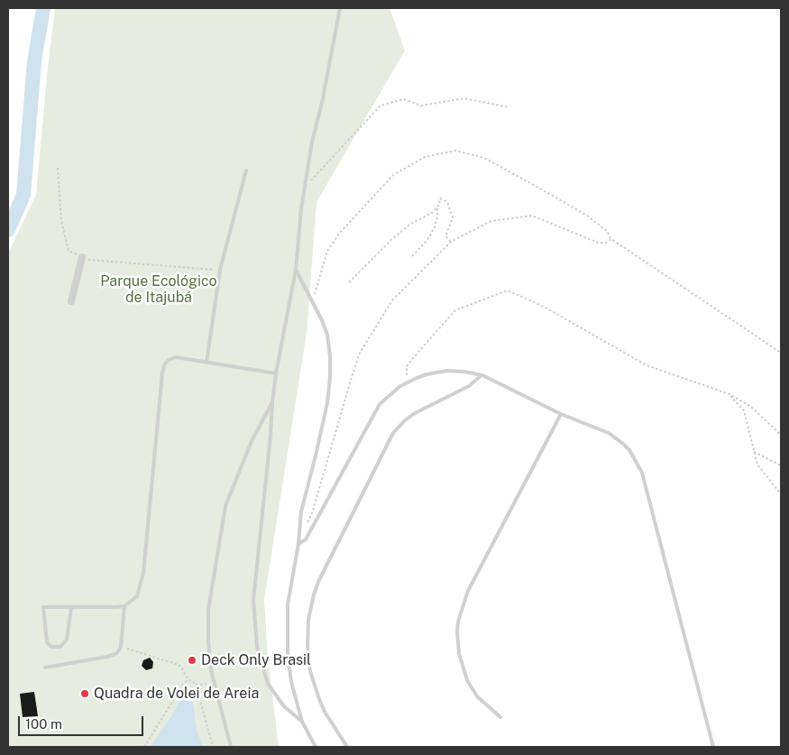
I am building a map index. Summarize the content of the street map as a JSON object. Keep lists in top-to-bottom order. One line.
{"parks":["Parque Ecológico de Itajubá"],"places":["Deck Only Brasil","Quadra de Volei de Areia"],"scale_bar":"100 m"}
